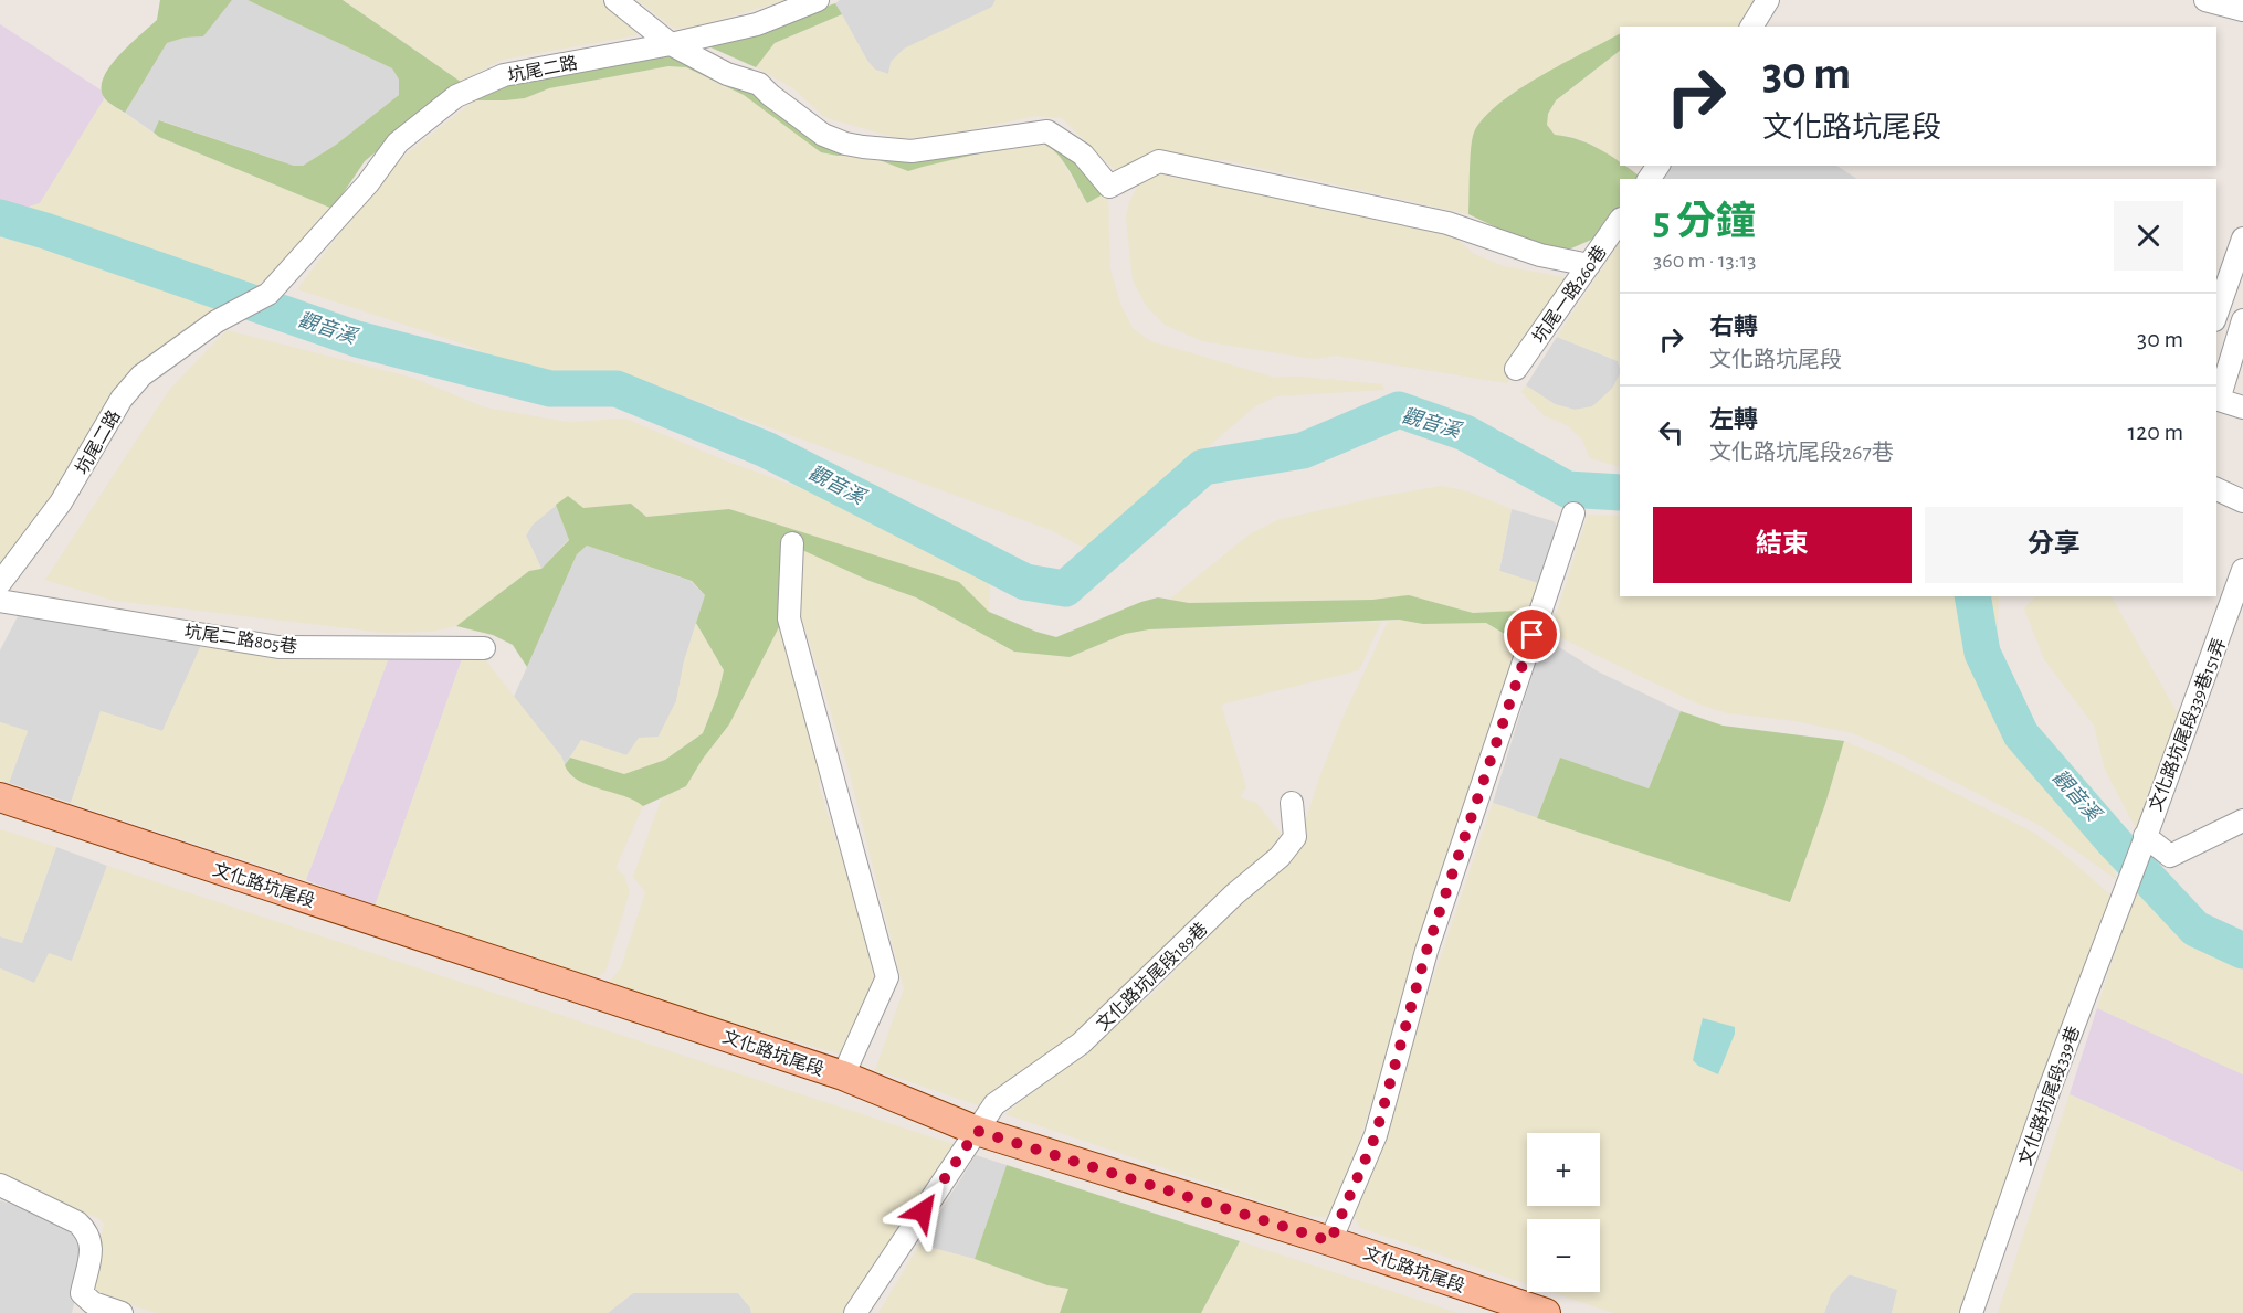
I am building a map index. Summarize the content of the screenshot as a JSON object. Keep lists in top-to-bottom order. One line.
{"streets":{"main road":["文化路坑尾段"],"street":["坑尾二路","坑尾一路260巷","坑尾二路805巷","文化路坑尾段339巷151弄","文化路坑尾段189巷","文化路坑尾段339巷"]},"crossings":[["文化路坑尾段339巷151弄","文化路坑尾段339巷"],["文化路坑尾段","文化路坑尾段189巷"]],"water":["觀音溪"],"page":{"turn":["30 m","文化路坑尾段"],"heading":["5 分鐘","360 m · 13:13"],"list":[{"name":"右轉","note":"文化路坑尾段","value":"30 m"},{"name":"左轉","note":"文化路坑尾段267巷","value":"120 m"}],"buttons":["結束","分享"],"map_buttons":["+","−"]}}
